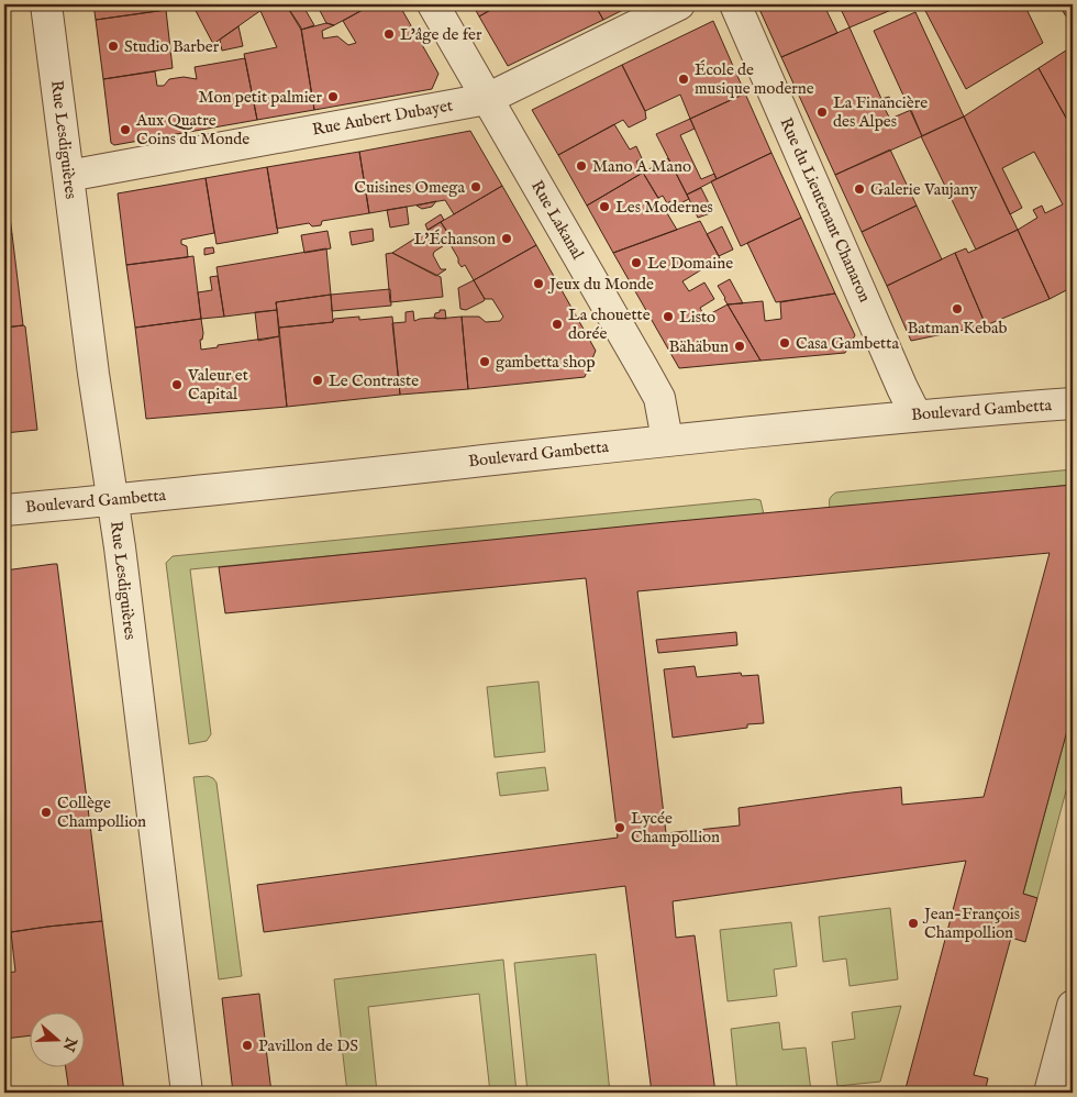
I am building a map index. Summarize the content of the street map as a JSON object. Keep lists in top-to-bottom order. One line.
{"streets":{"street":["Rue Aubert Dubayet","Rue Lesdiguières","Rue du Lieutenant Chanaron","Rue Lakanal","Boulevard Gambetta"]},"crossings":[["Rue Aubert Dubayet","Rue Lesdiguières"],["Rue Aubert Dubayet","Rue Lakanal"],["Rue Lesdiguières","Boulevard Gambetta"],["Rue du Lieutenant Chanaron","Boulevard Gambetta"],["Rue Lakanal","Boulevard Gambetta"]],"places":["L'âge de fer","Studio Barber","École de musique moderne","Mon petit palmier","La Financière des Alpes","Aux Quatre Coins du Monde","Mano A Mano","Cuisines Omega","Galerie Vaujany","Les Modernes","L'Échanson","Le Domaine","Jeux du Monde","Batman Kebab","Listo","La chouette dorée","Casa Gambetta","Bähäbun","gambetta shop","Le Contraste","Valeur et Capital","Collège Champollion","Lycée Champollion","Jean-François Champollion","Pavillon de DS"],"north":"right"}
